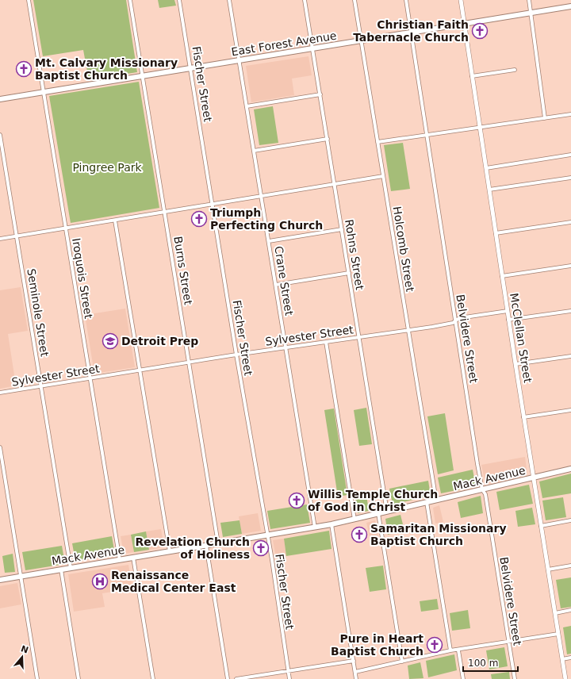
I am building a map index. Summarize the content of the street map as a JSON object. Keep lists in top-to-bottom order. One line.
{"streets":{"main road":["East Forest Avenue","Mack Avenue"],"street":["Fischer Street","Holcomb Street","Rohns Street","Burns Street","Iroquois Street","Crane Street","Seminole Street","Sylvester Street","McClellan Street","Belvidere Street"]},"crossings":[["East Forest Avenue","Fischer Street"],["East Forest Avenue","Holcomb Street"],["East Forest Avenue","Rohns Street"],["East Forest Avenue","Burns Street"],["East Forest Avenue","Iroquois Street"],["East Forest Avenue","Crane Street"],["East Forest Avenue","McClellan Street"],["East Forest Avenue","Belvidere Street"],["Fischer Street","Sylvester Street"],["Fischer Street","Mack Avenue"],["Holcomb Street","Sylvester Street"],["Holcomb Street","Mack Avenue"],["Rohns Street","Sylvester Street"],["Rohns Street","Mack Avenue"],["Burns Street","Sylvester Street"],["Burns Street","Mack Avenue"],["Iroquois Street","Sylvester Street"],["Iroquois Street","Mack Avenue"],["Crane Street","Sylvester Street"],["Crane Street","Mack Avenue"],["Seminole Street","Sylvester Street"],["Seminole Street","Mack Avenue"],["Sylvester Street","McClellan Street"],["Sylvester Street","Belvidere Street"],["McClellan Street","Mack Avenue"],["Belvidere Street","Mack Avenue"]],"parks":["Pingree Park"],"places":{"church":["Christian Faith Tabernacle Church","Mt. Calvary Missionary Baptist Church","Triumph Perfecting Church","Willis Temple Church of God in Christ","Samaritan Missionary Baptist Church","Revelation Church of Holiness","Pure in Heart Baptist Church"],"school or university":["Detroit Prep"],"hospital":["Renaissance Medical Center East"]},"scale_bar":"100 m","north":"top"}
